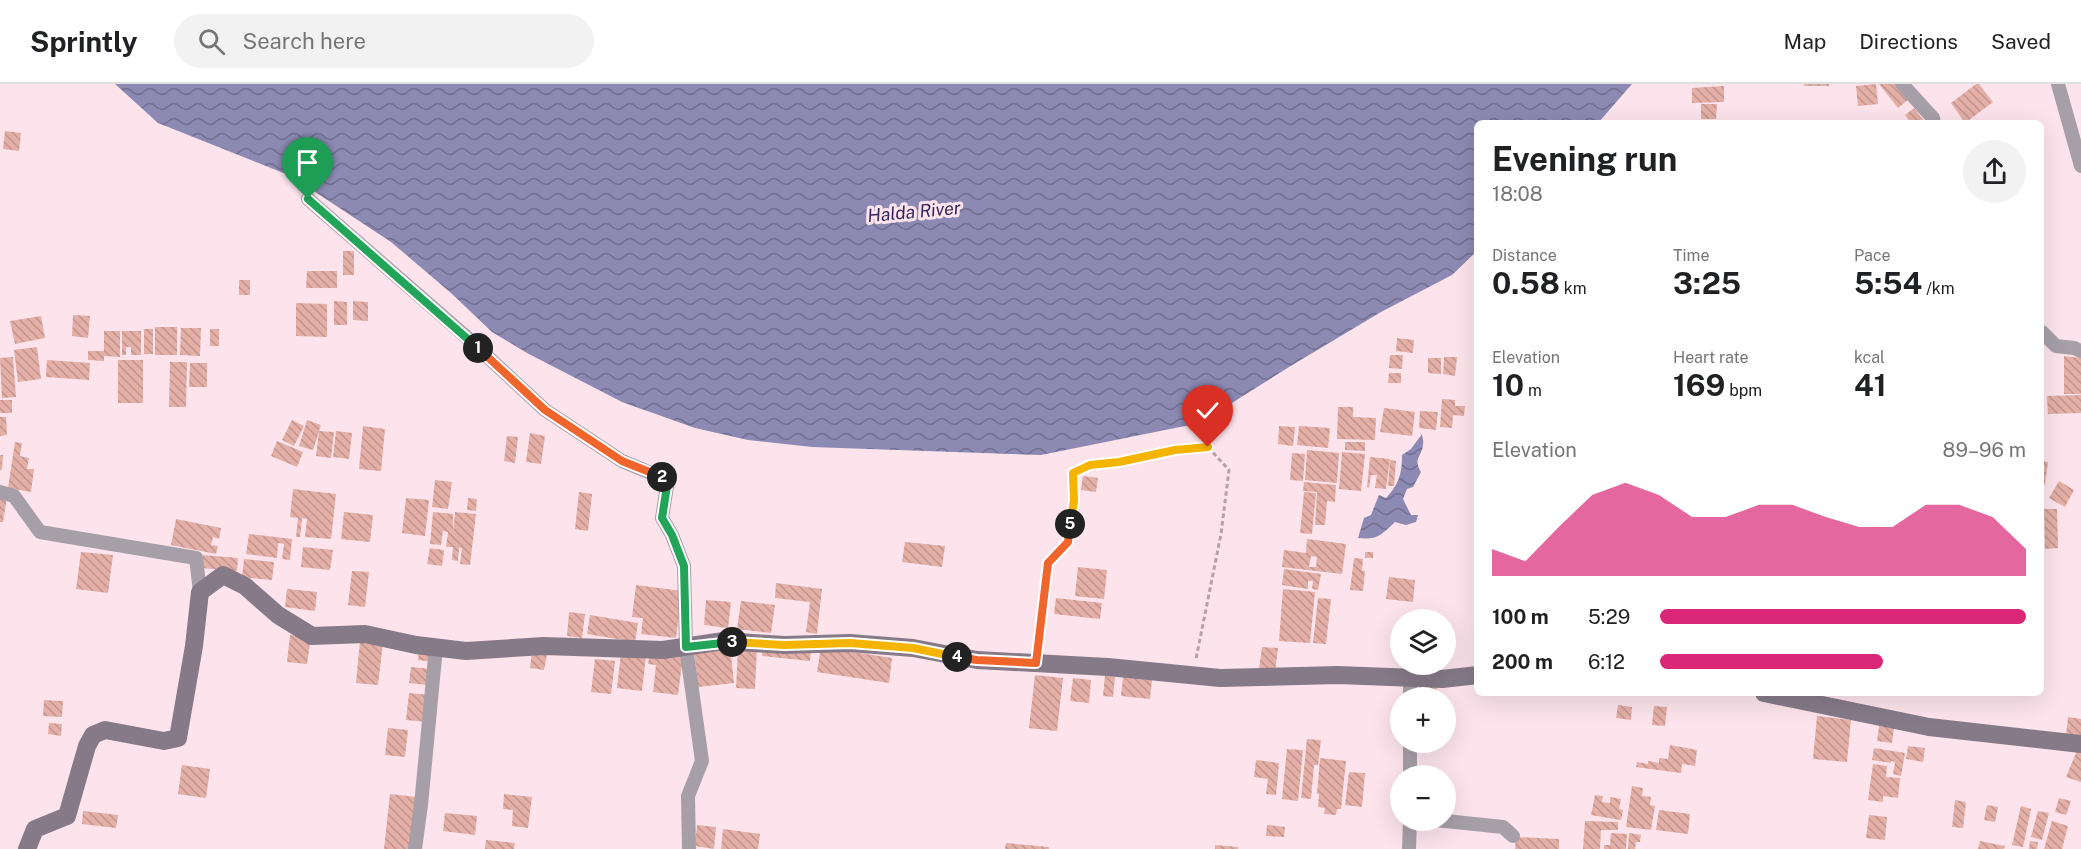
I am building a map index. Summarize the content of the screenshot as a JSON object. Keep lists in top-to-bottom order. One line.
{"water":["Halda River"],"page":{"header":"Sprintly","search":"Search here","nav":["Map","Directions","Saved"],"heading":["Evening run","18:08"],"stats":[["Distance","0.58 km"],["Time","3:25"],["Pace","5:54 /km"],["Elevation","10 m"],["Heart rate","169 bpm"],["kcal","41"]],"pins":["1","2","5","3","4"],"chart":["Elevation","89–96 m"],"list":[{"name":"100 m","note":"5:29"},{"name":"200 m","note":"6:12"}],"map_buttons":["+","−"]}}
